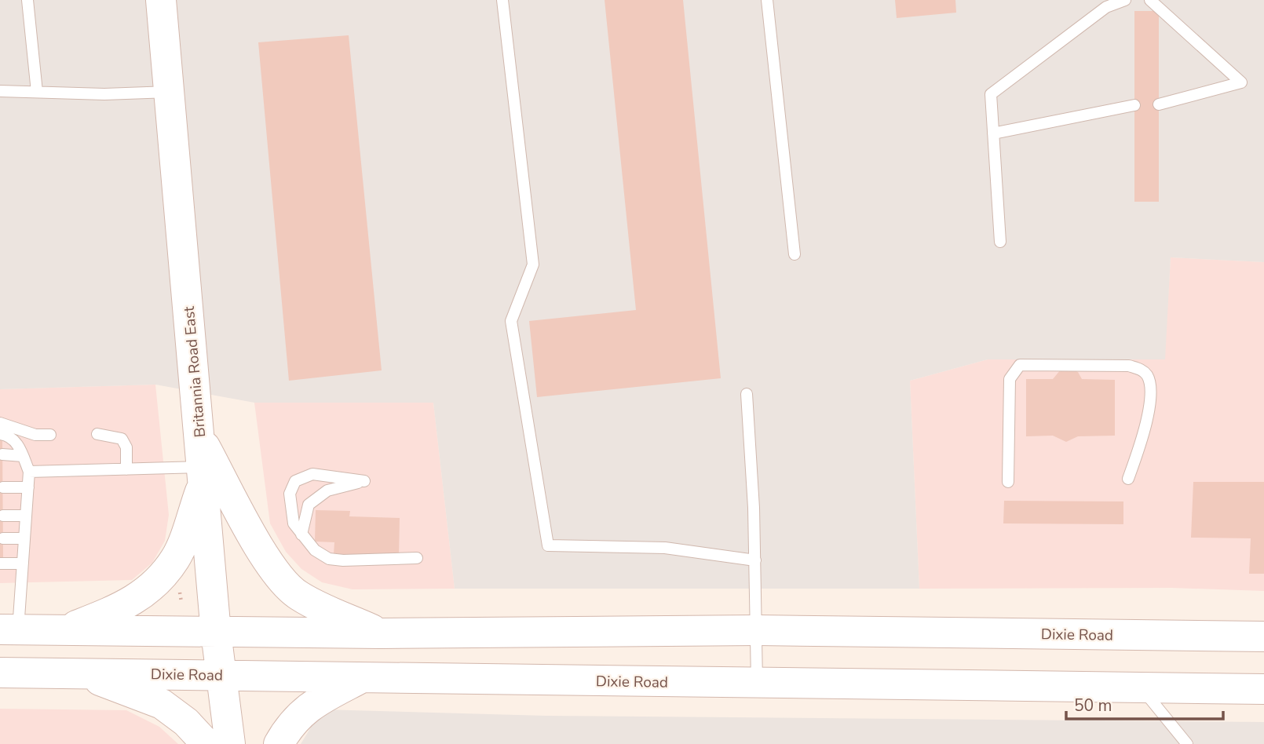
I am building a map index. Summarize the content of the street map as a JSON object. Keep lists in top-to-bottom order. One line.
{"streets":{"main road":["Britannia Road East","Dixie Road"]},"crossings":[["Britannia Road East","Dixie Road"]],"scale_bar":"50 m"}
